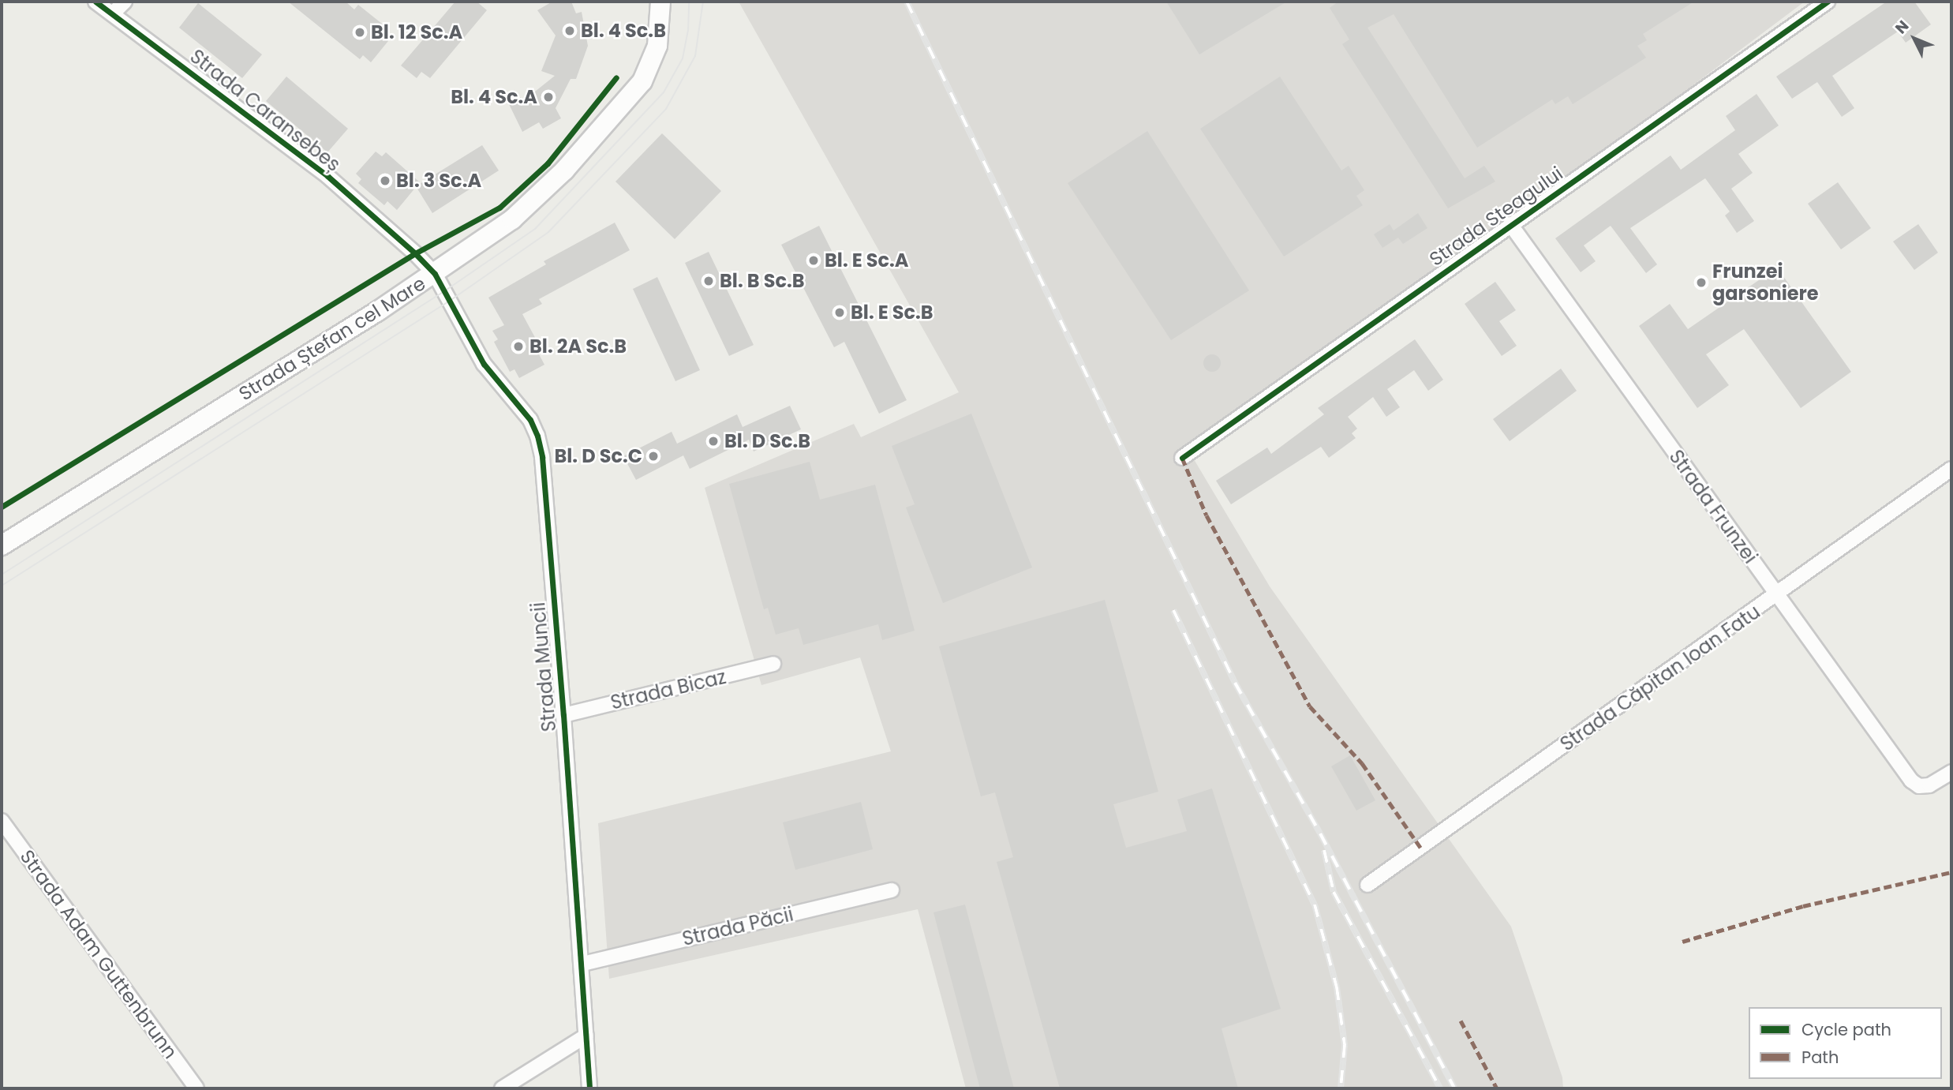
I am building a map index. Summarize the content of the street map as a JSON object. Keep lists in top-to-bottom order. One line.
{"streets":{"main road":["Strada Ștefan cel Mare"],"street":["Strada Caransebeș","Strada Steagului","Strada Frunzei","Strada Muncii","Strada Căpitan Ioan Fatu","Strada Bicaz","Strada Păcii","Strada Adam Guttenbrunn"]},"crossings":[["Strada Caransebeș","Strada Ștefan cel Mare"],["Strada Caransebeș","Strada Muncii"],["Strada Steagului","Strada Frunzei"],["Strada Ștefan cel Mare","Strada Muncii"],["Strada Frunzei","Strada Căpitan Ioan Fatu"],["Strada Muncii","Strada Bicaz"],["Strada Muncii","Strada Păcii"]],"places":["Bl. 4 Sc.B","Bl. 12 Sc.A","Bl. 4 Sc.A","Bl. 3 Sc.A","Bl. E Sc.A","Bl. B Sc.B","Frunzei garsoniere","Bl. E Sc.B","Bl. 2A Sc.B","Bl. D Sc.B","Bl. D Sc.C"],"legend":["Cycle path","Path"],"north":"top left"}
